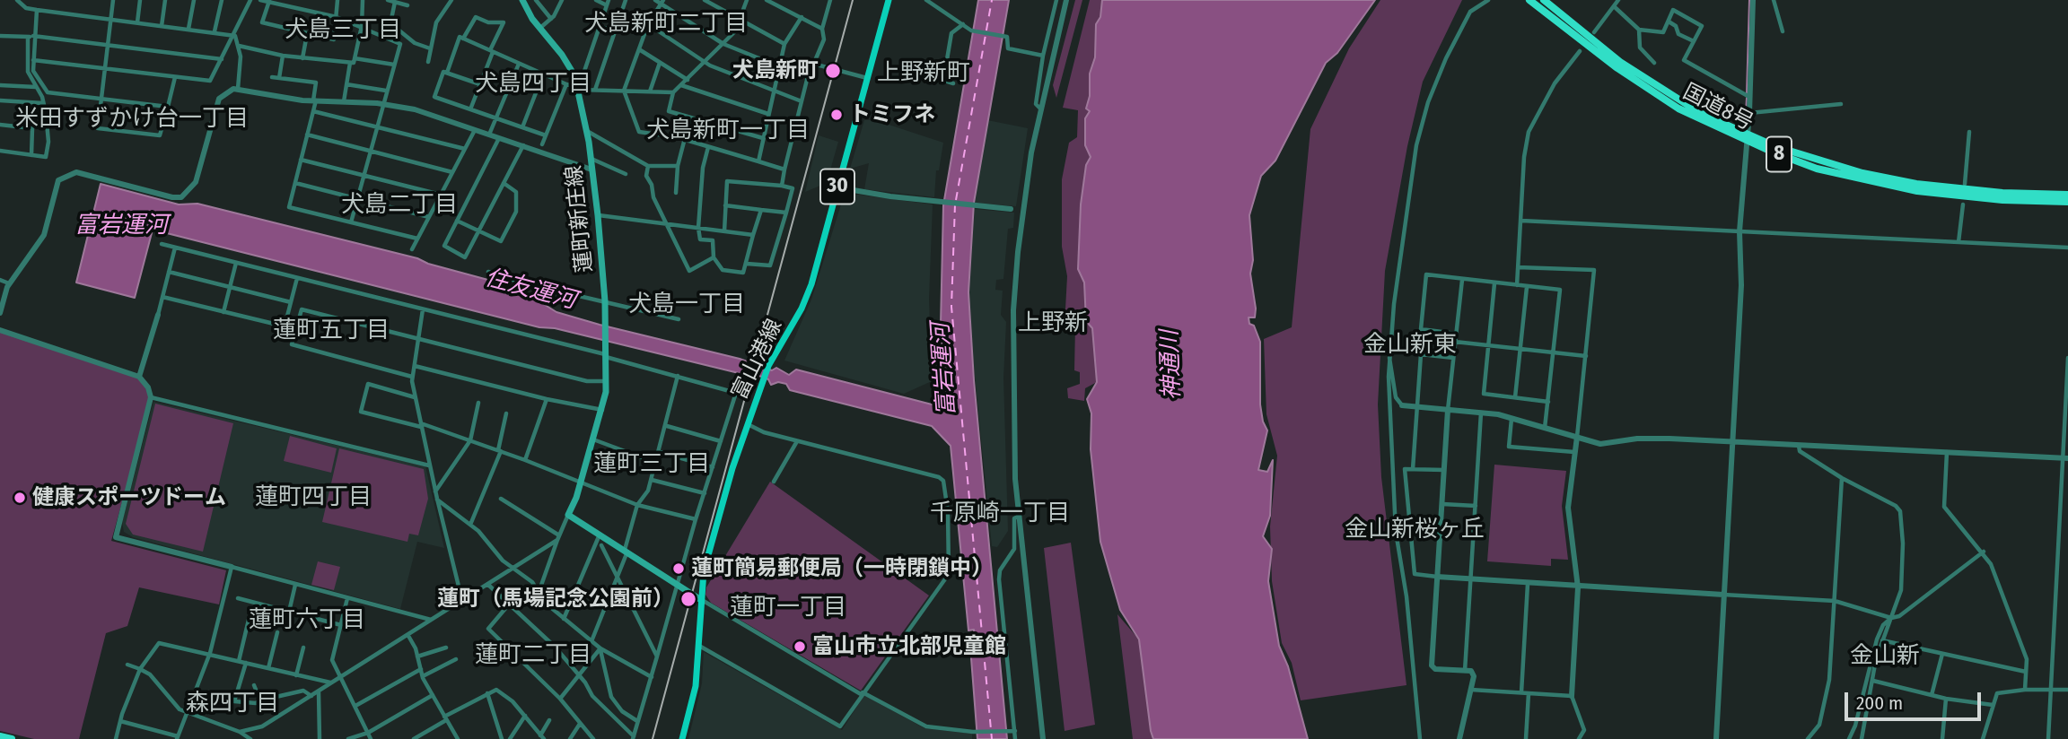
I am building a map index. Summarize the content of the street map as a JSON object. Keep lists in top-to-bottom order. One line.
{"streets":{"highway":["国道8号","8"],"main road":["30","蓮町新庄線","富山港線"]},"districts":["犬島新町二丁目","犬島三丁目","上野新町","犬島四丁目","米田すずかけ台一丁目","犬島新町一丁目","犬島二丁目","犬島一丁目","上野新","蓮町五丁目","金山新東","蓮町三丁目","蓮町四丁目","千原崎一丁目","金山新桜ヶ丘","蓮町一丁目","蓮町六丁目","蓮町二丁目","金山新","森四丁目"],"water":["富岩運河","住友運河","神通川"],"places":["犬島新町","トミフネ","健康スポーツドーム","蓮町簡易郵便局（一時閉鎖中）","蓮町（馬場記念公園前）","富山市立北部児童館"],"scale_bar":"200 m"}
